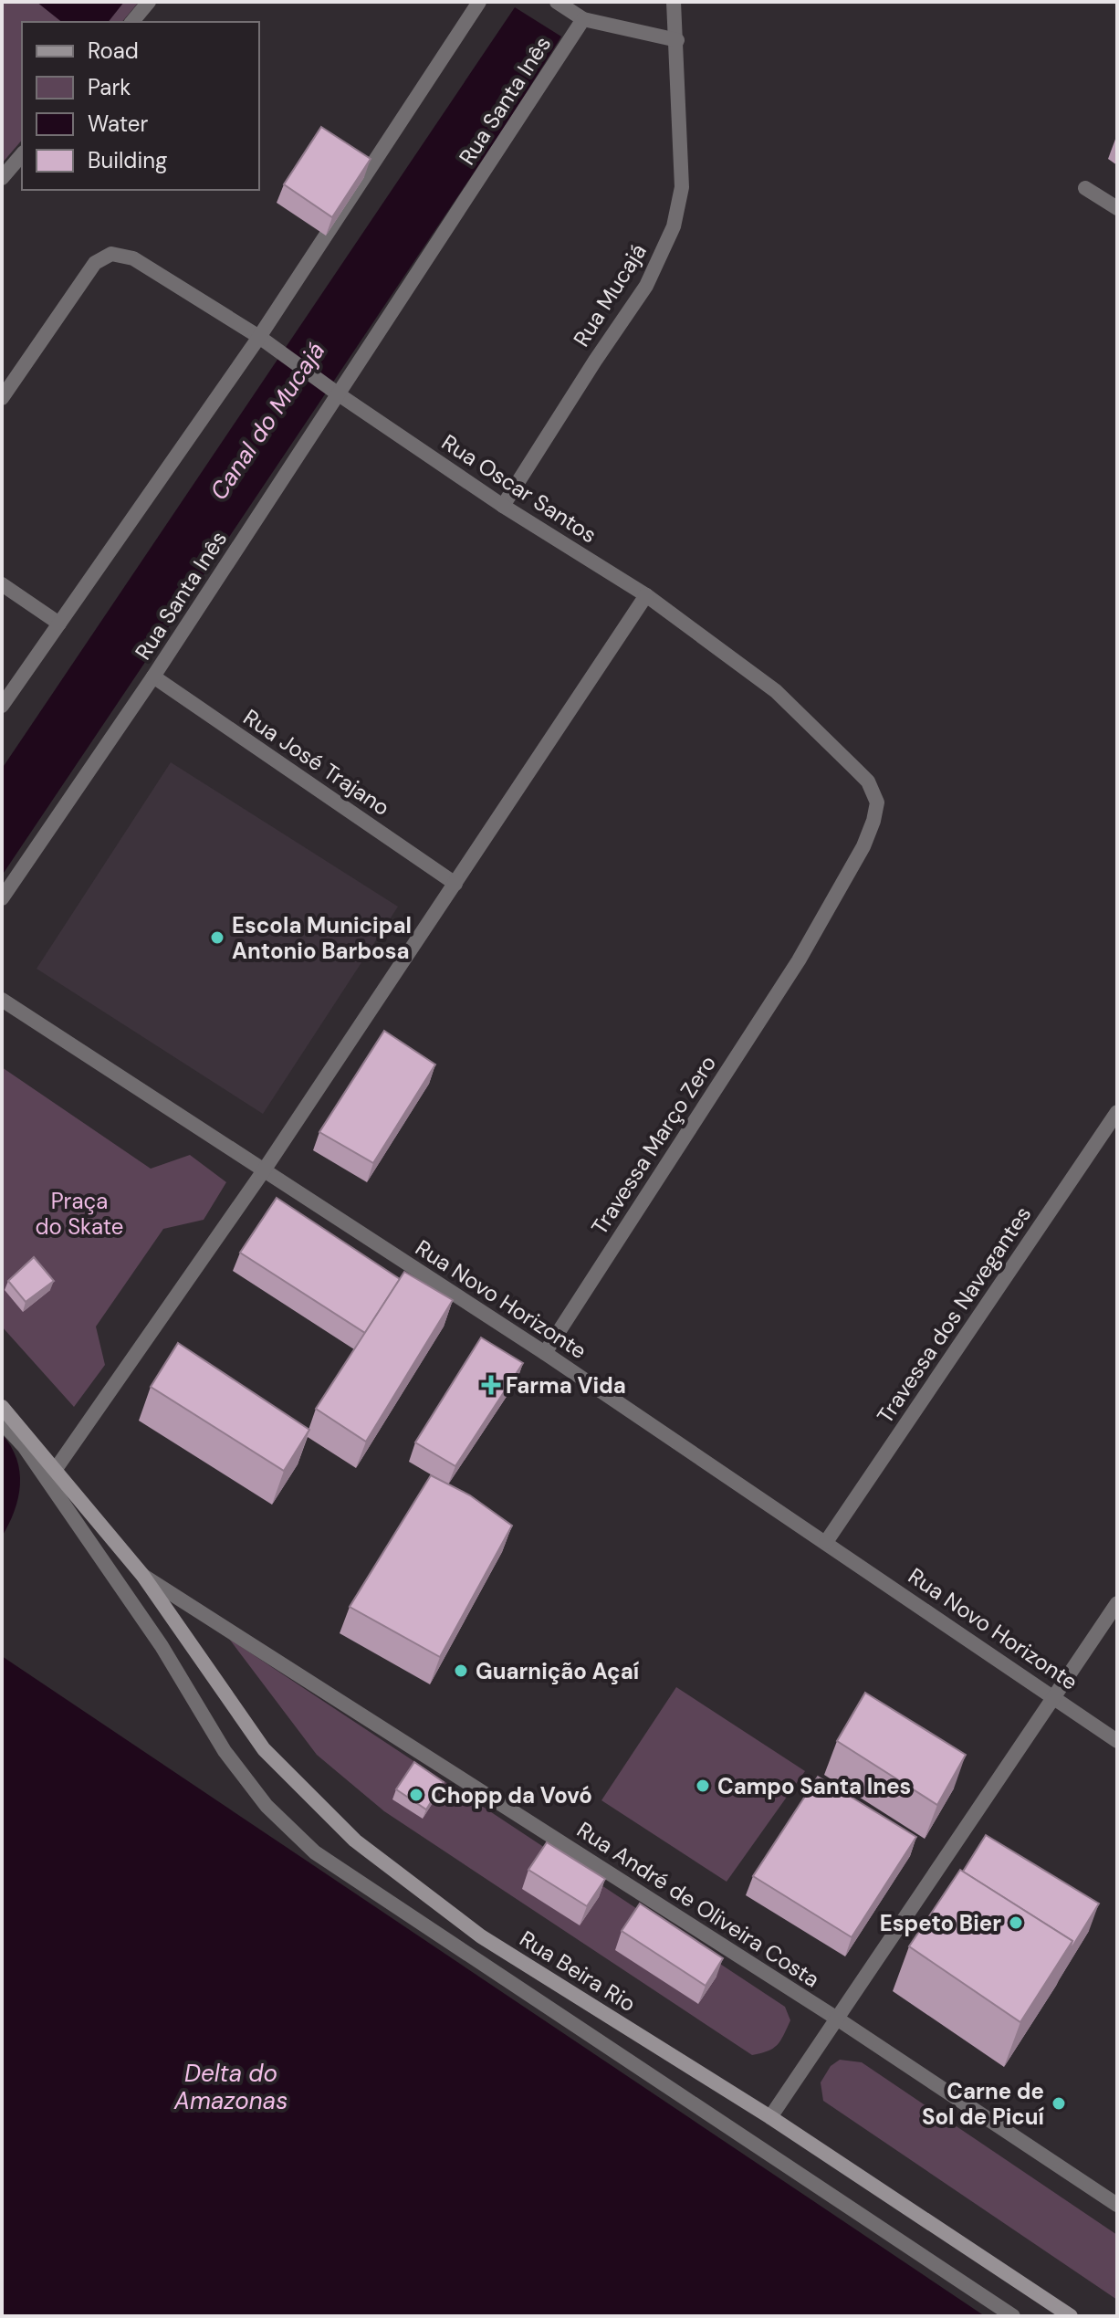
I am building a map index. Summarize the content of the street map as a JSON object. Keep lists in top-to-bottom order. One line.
{"streets":{"main road":["Rua André de Oliveira Costa","Rua Beira Rio"],"street":["Rua Santa Inês","Rua Mucajá","Rua Oscar Santos","Rua José Trajano","Travessa Março Zero","Rua Novo Horizonte","Travessa dos Navegantes"]},"crossings":[["Rua Santa Inês","Rua Oscar Santos"],["Rua Santa Inês","Rua José Trajano"],["Rua Mucajá","Rua Oscar Santos"],["Rua Oscar Santos","Travessa Março Zero"],["Travessa Março Zero","Rua Novo Horizonte"],["Rua Novo Horizonte","Travessa dos Navegantes"],["Rua André de Oliveira Costa","Rua Beira Rio"]],"water":["Canal do Mucajá","Delta do Amazonas"],"parks":["Praça do Skate"],"places":{"other":["Escola Municipal Antonio Barbosa","Guarnição Açaí","Campo Santa Ines","Chopp da Vovó","Espeto Bier","Carne de Sol de Picuí"],"health":["Farma Vida"]},"legend":["Road","Park","Water","Building"]}
